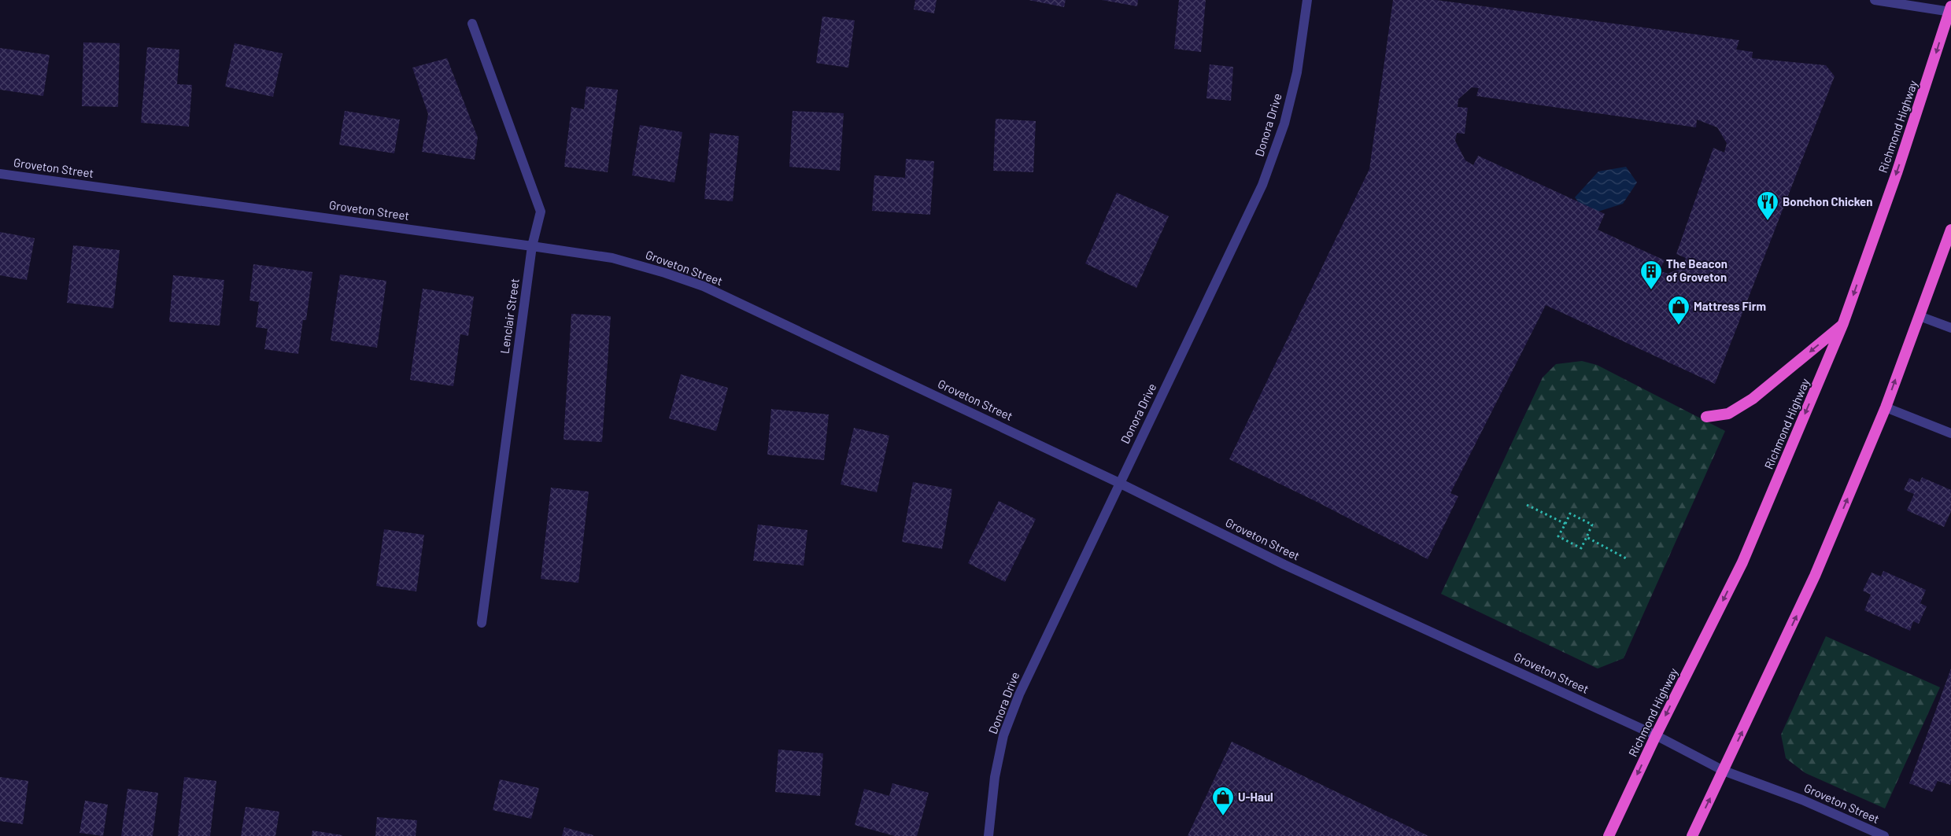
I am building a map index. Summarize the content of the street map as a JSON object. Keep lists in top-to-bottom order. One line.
{"streets":{"highway":["Richmond Highway"],"street":["Donora Drive","Groveton Street","Lenclair Street"]},"crossings":[["Donora Drive","Groveton Street"],["Richmond Highway","Groveton Street"],["Groveton Street","Lenclair Street"]],"places":{"restaurant":["Bonchon Chicken"],"building":["The Beacon of Groveton"],"shop":["Mattress Firm","U-Haul"]}}
